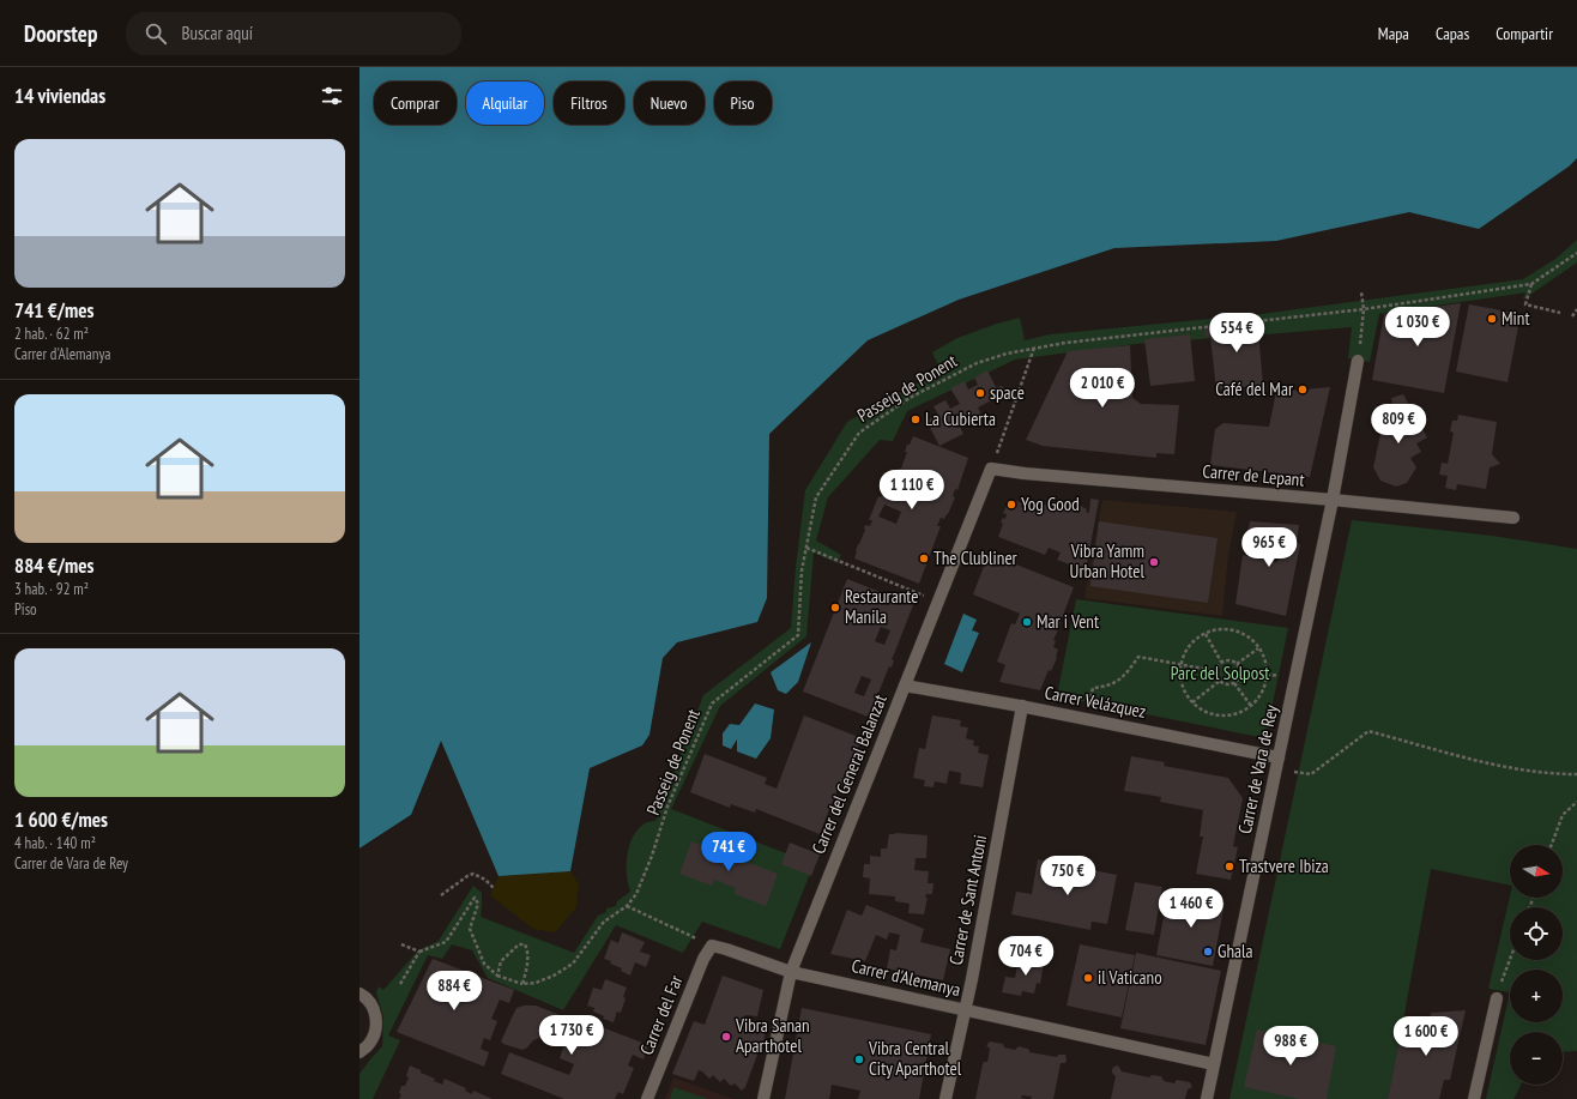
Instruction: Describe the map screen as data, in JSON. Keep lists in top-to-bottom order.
{
  "streets": {
    "street": [
      "Carrer de Lepant",
      "Carrer Velázquez",
      "Carrer de Vara de Rey",
      "Carrer del General Balanzat",
      "Carrer de Sant Antoni",
      "Carrer d'Alemanya",
      "Carrer del Far"
    ],
    "path": ["Passeig de Ponent"]
  },
  "crossings": [
    ["Carrer de Lepant", "Carrer de Vara de Rey"],
    ["Carrer de Lepant", "Carrer del General Balanzat"],
    ["Carrer Velázquez", "Carrer de Vara de Rey"],
    ["Carrer Velázquez", "Carrer del General Balanzat"],
    ["Carrer Velázquez", "Carrer de Sant Antoni"],
    ["Carrer de Vara de Rey", "Carrer d'Alemanya"],
    ["Carrer del General Balanzat", "Carrer d'Alemanya"],
    ["Carrer de Sant Antoni", "Carrer d'Alemanya"],
    ["Carrer d'Alemanya", "Carrer del Far"]
  ],
  "parks": ["Parc del Solpost"],
  "places": [
    "Mint",
    "Café del Mar",
    "space",
    "La Cubierta",
    "Yog Good",
    "The Clubliner",
    "Vibra Yamm Urban Hotel",
    "Restaurante Manila",
    "Mar i Vent",
    "Trastvere Ibiza",
    "Ghala",
    "il Vaticano",
    "Vibra Sanan Aparthotel",
    "Vibra Central City Aparthotel"
  ],
  "north": "right",
  "page": {
    "header": "Doorstep",
    "search": "Buscar aquí",
    "nav": ["Mapa", "Capas", "Compartir"],
    "heading": "14 viviendas",
    "chip": [
      "Comprar",
      "Alquilar",
      "Filtros",
      "Nuevo",
      "Piso"
    ],
    "list": [
      {
        "name": "741 €/mes",
        "note": "2 hab. · 62 m² · Carrer d'Alemanya"
      },
      {
        "name": "884 €/mes",
        "note": "3 hab. · 92 m² · Piso"
      },
      {
        "name": "1 600 €/mes",
        "note": "4 hab. · 140 m² · Carrer de Vara de Rey"
      }
    ],
    "price": [
      "1 030 €",
      "554 €",
      "2 010 €",
      "809 €",
      "1 110 €",
      "965 €",
      "741 €",
      "750 €",
      "1 460 €",
      "704 €",
      "884 €",
      "1 730 €",
      "1 600 €",
      "988 €"
    ],
    "map_buttons": ["+", "−"]
  }
}
